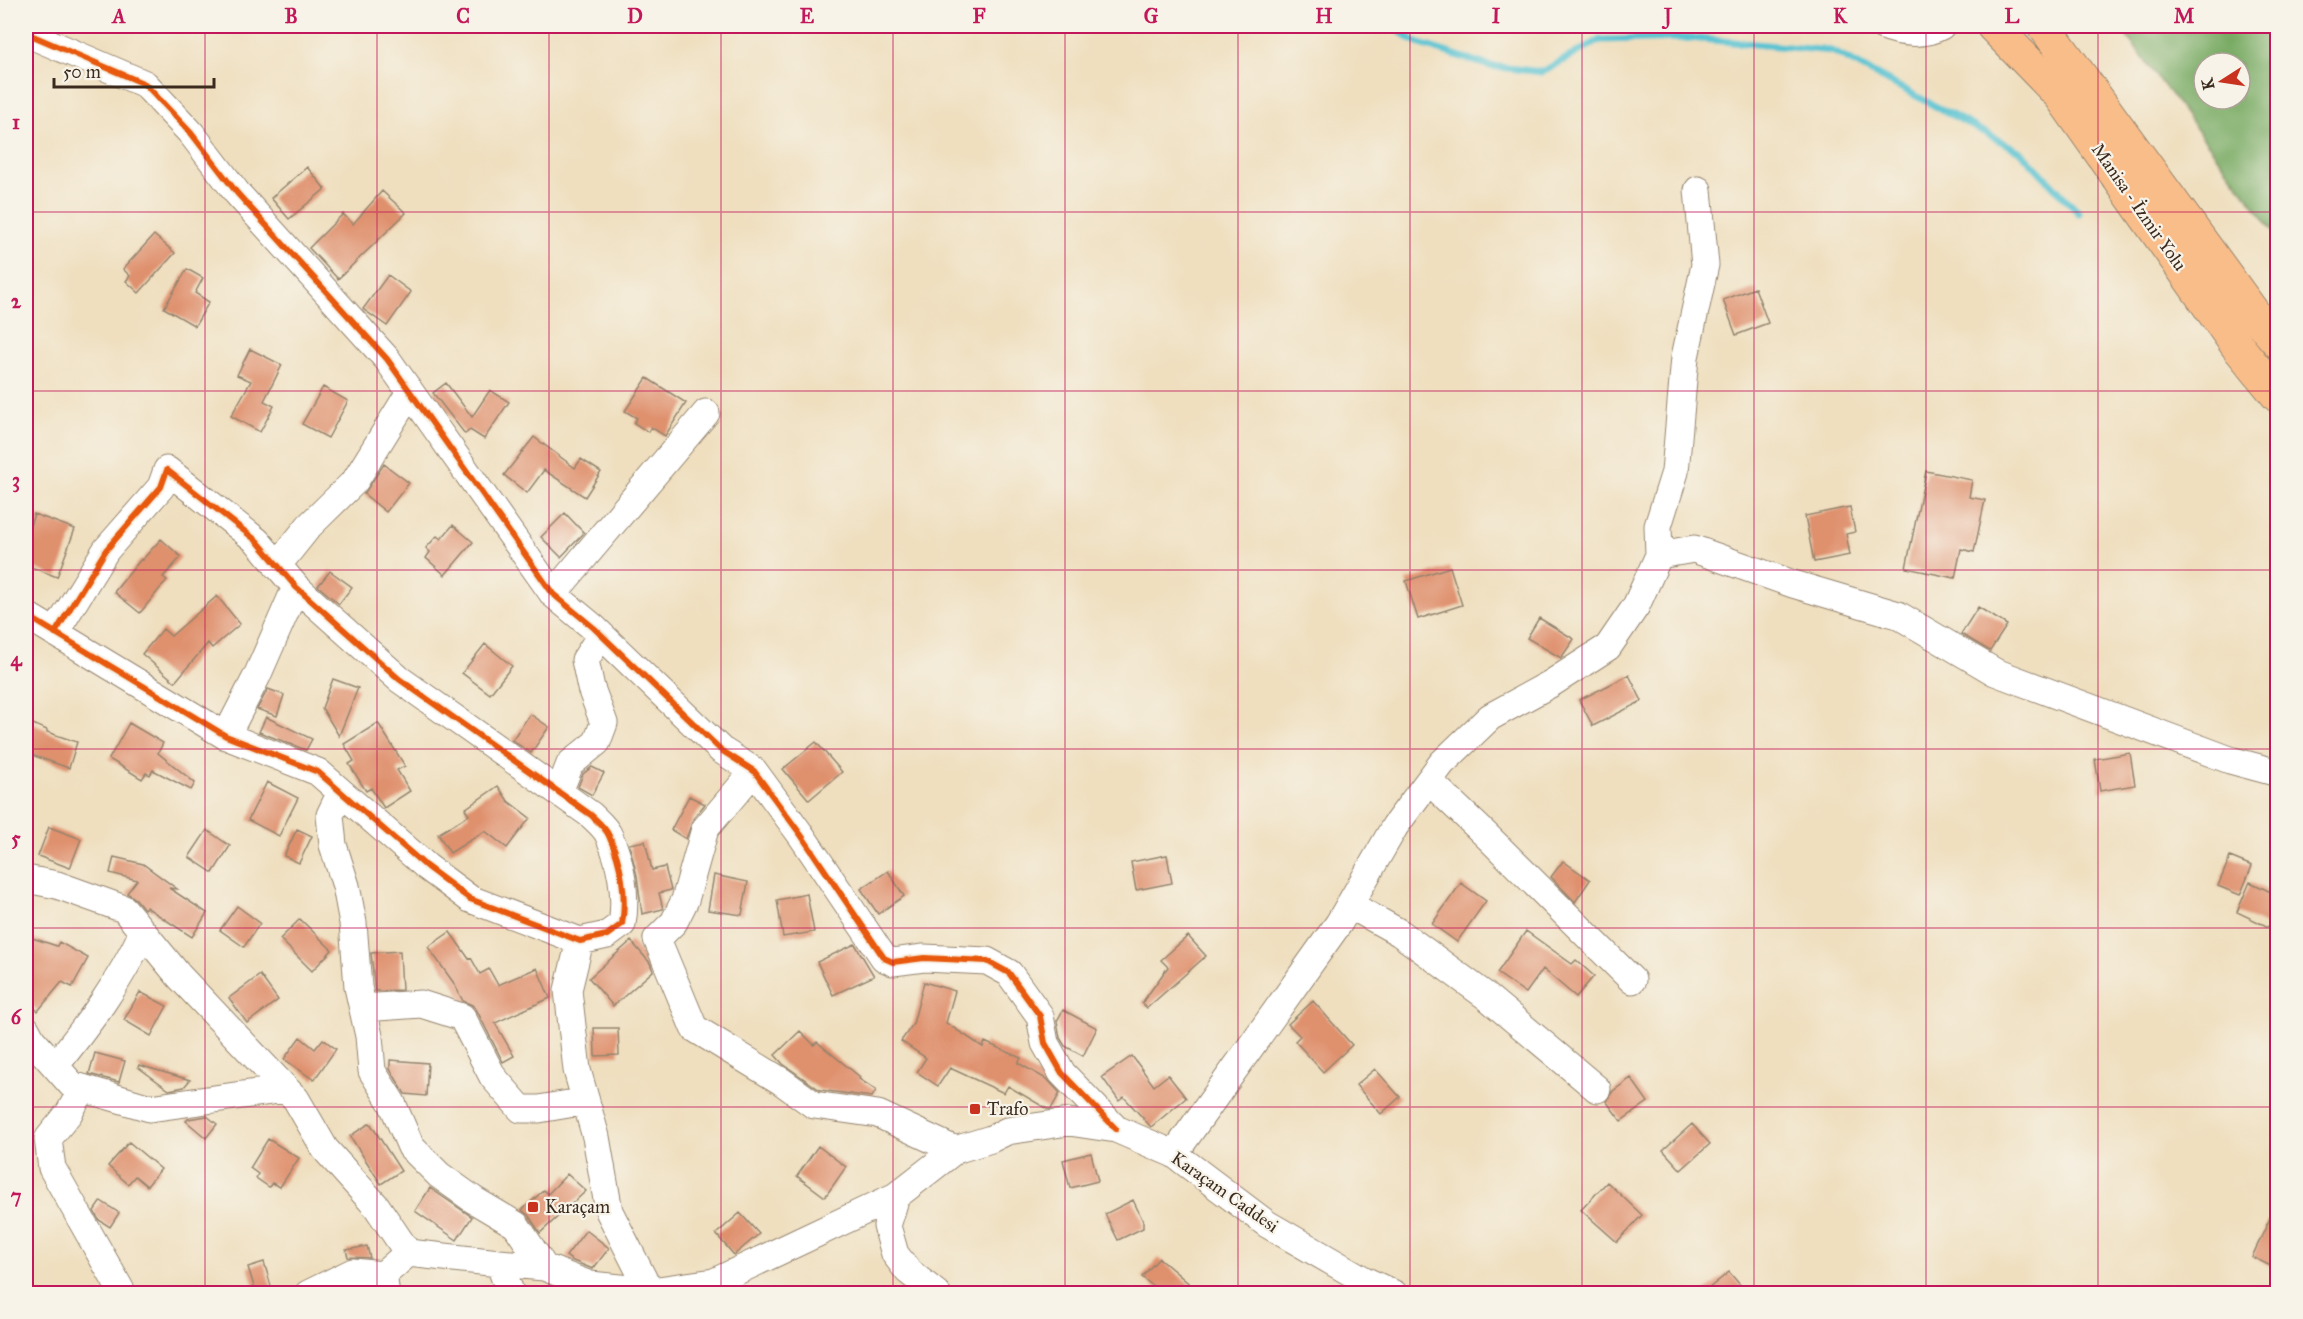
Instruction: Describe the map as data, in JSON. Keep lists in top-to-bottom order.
{
  "streets": {
    "highway": ["Manisa - İzmir Yolu"],
    "street": ["Karaçam Caddesi"]
  },
  "places": {
    "transit": ["Trafo", "Karaçam"]
  },
  "scale_bar": "50 m",
  "north": "left",
  "grid": {
    "columns": [
      "A",
      "B",
      "C",
      "D",
      "E",
      "F",
      "G",
      "H",
      "I",
      "J",
      "K",
      "L",
      "M"
    ],
    "rows": [
      "1",
      "2",
      "3",
      "4",
      "5",
      "6",
      "7"
    ]
  }
}
